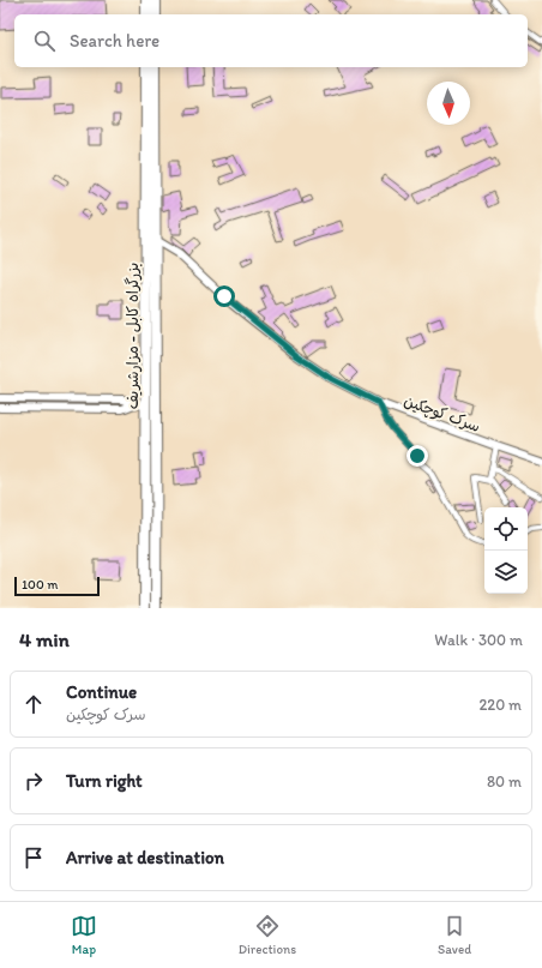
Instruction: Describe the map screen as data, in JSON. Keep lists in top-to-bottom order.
{
  "streets": {
    "highway": ["بزرگراه کابل - مزارشریف"],
    "main road": ["سرک کوچکین"]
  },
  "crossings": [
    ["بزرگراه کابل - مزارشریف", "سرک کوچکین"]
  ],
  "scale_bar": "100 m",
  "north": "bottom",
  "page": {
    "search": "Search here",
    "scale": "100 m",
    "heading": ["4 min", "Walk · 300 m"],
    "list": [
      ["Continue", "سرک کوچکین", "220 m"],
      ["Turn right", "80 m"],
      "Arrive at destination"
    ],
    "nav": ["Map", "Directions", "Saved"]
  }
}
